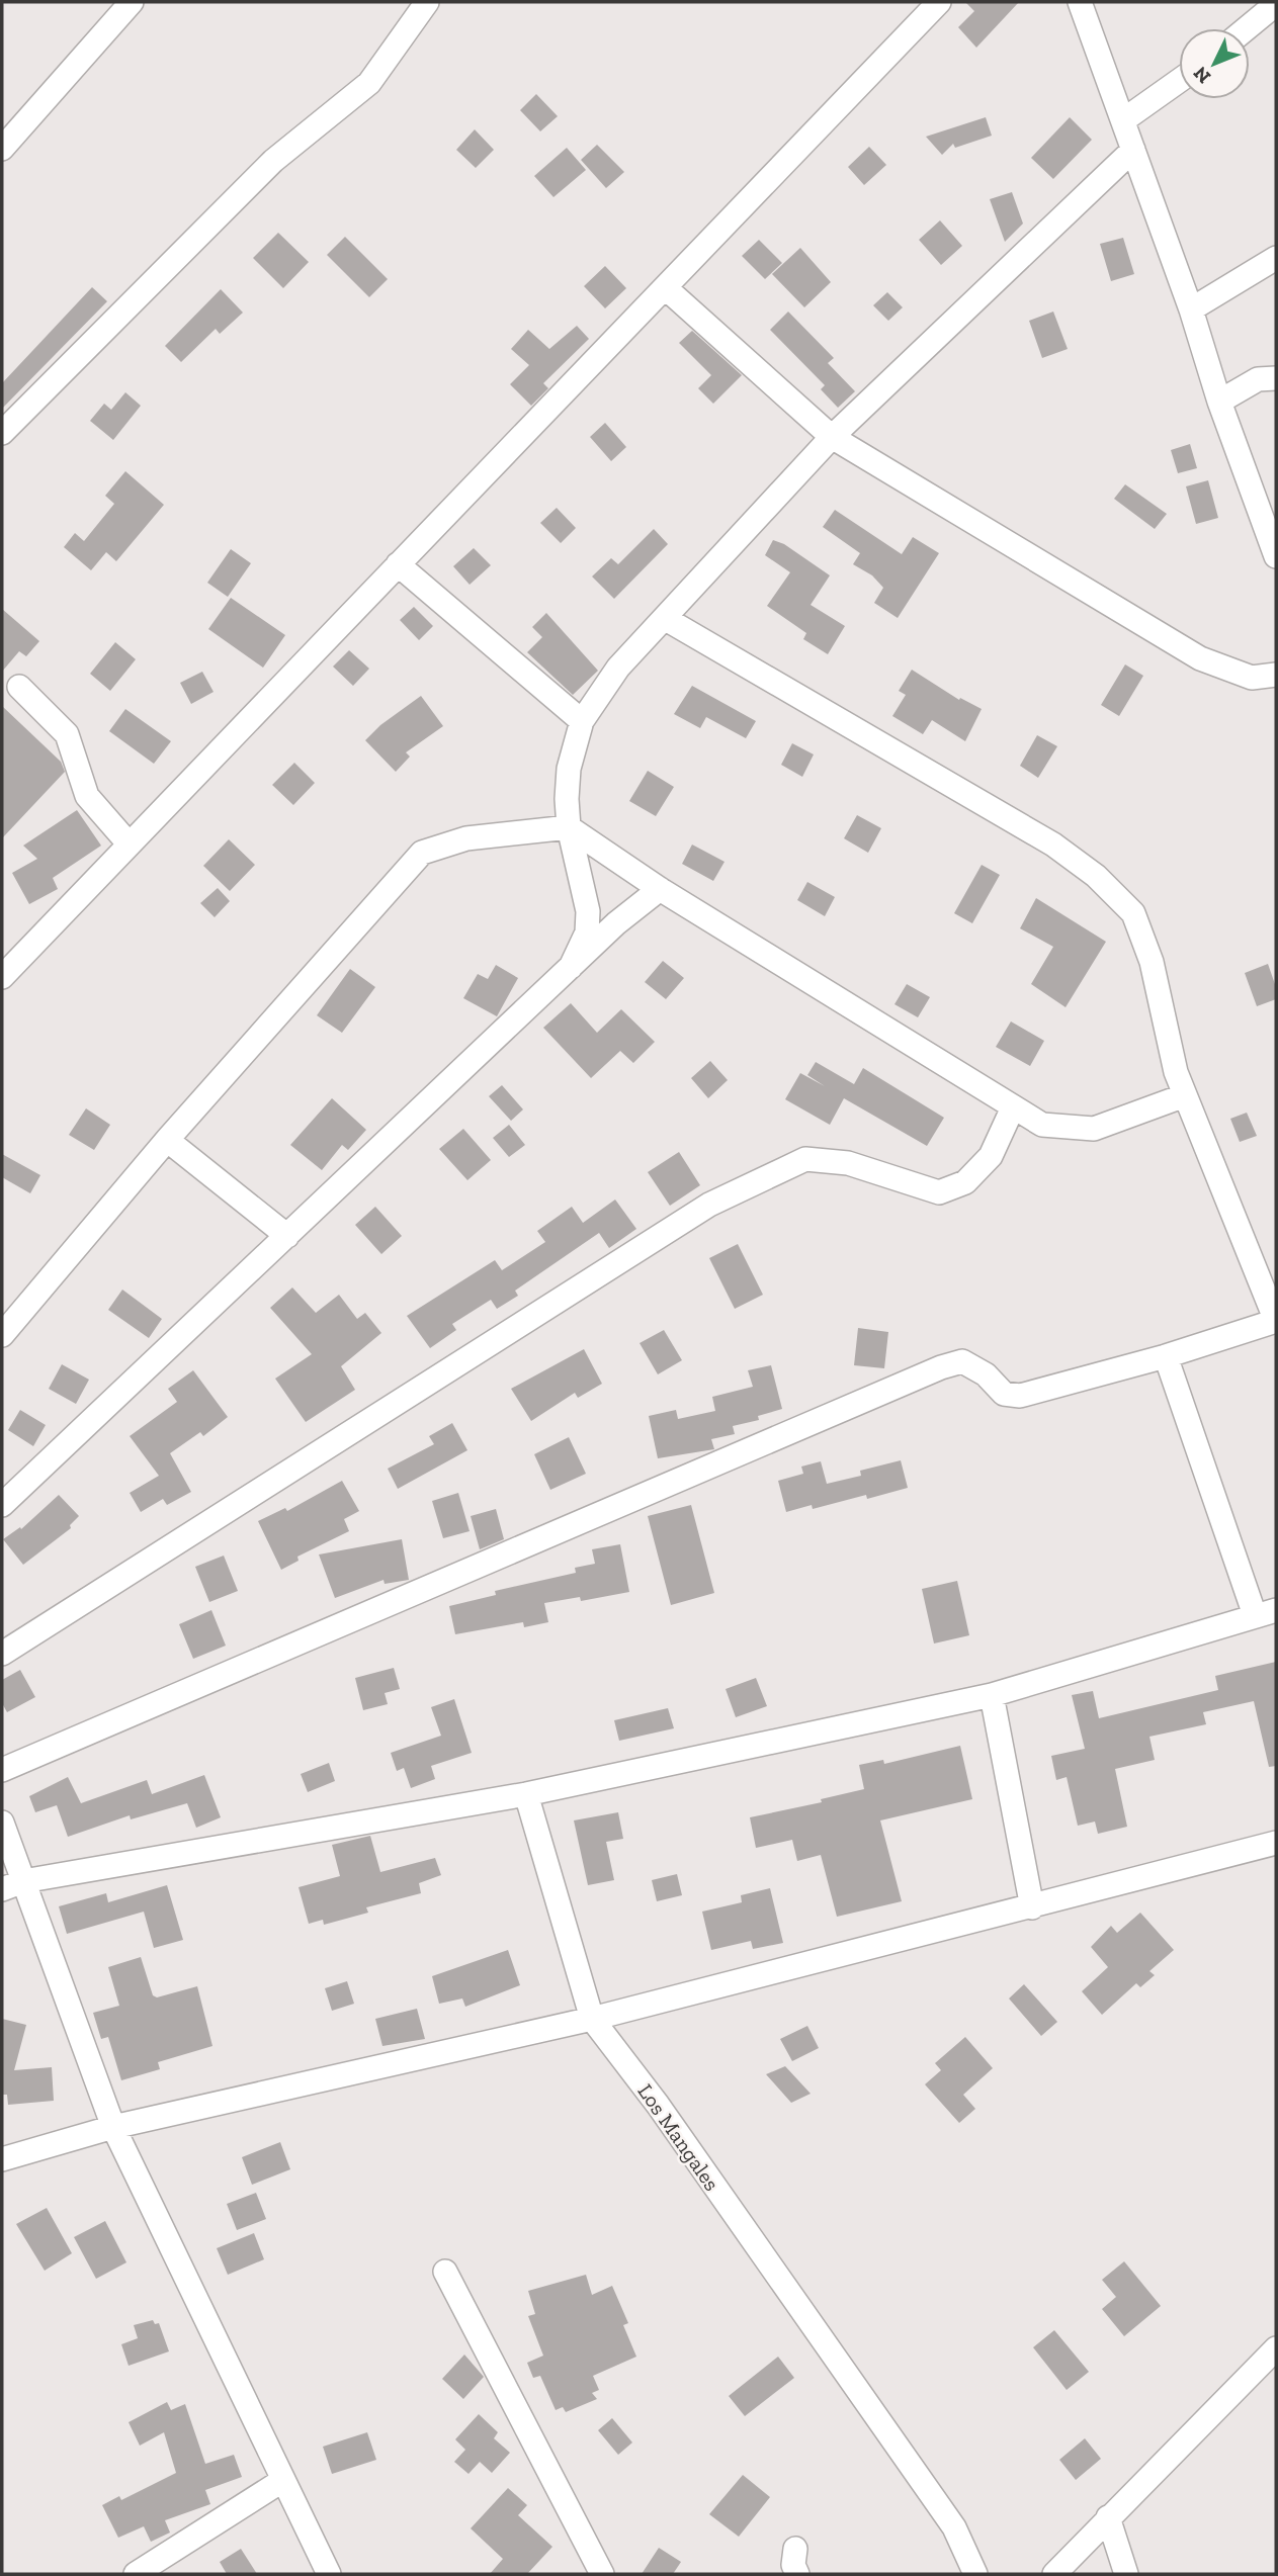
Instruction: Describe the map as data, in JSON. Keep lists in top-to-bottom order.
{
  "streets": {
    "street": ["Los Mangales"]
  },
  "north": "bottom left"
}
